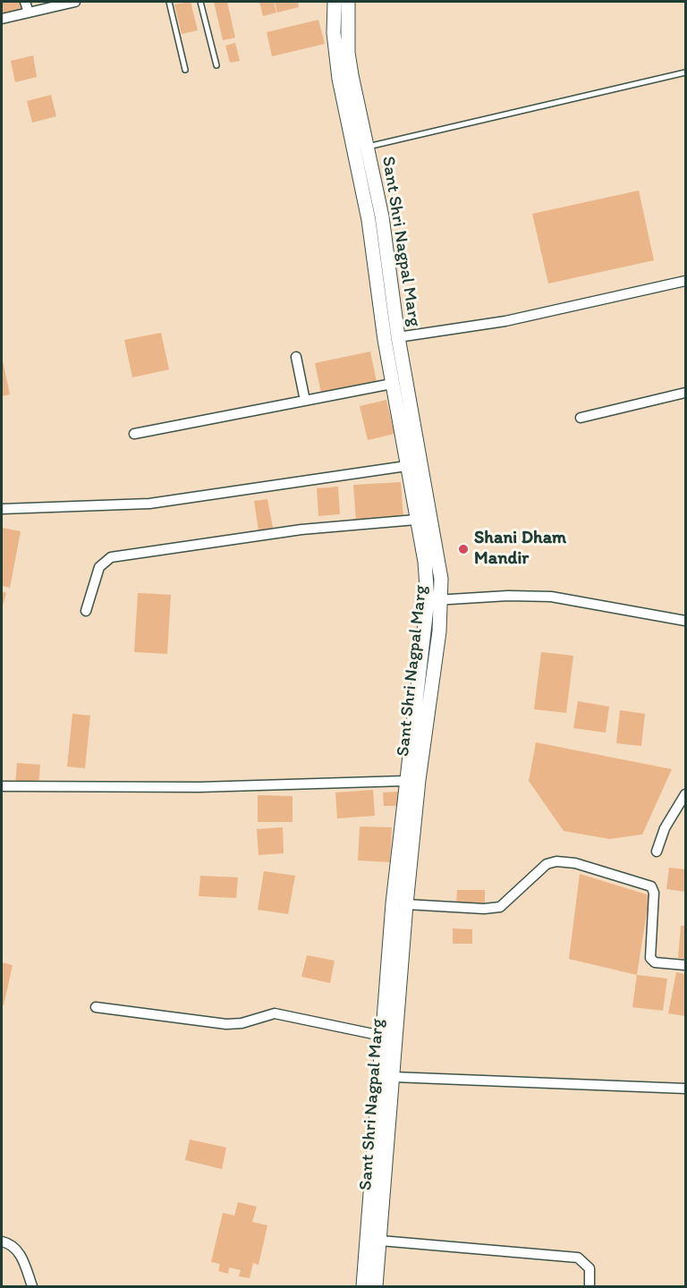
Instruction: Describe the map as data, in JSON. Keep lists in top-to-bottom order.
{
  "streets": {
    "main road": ["Sant Shri Nagpal Marg"]
  },
  "places": ["Shani Dham Mandir"]
}
